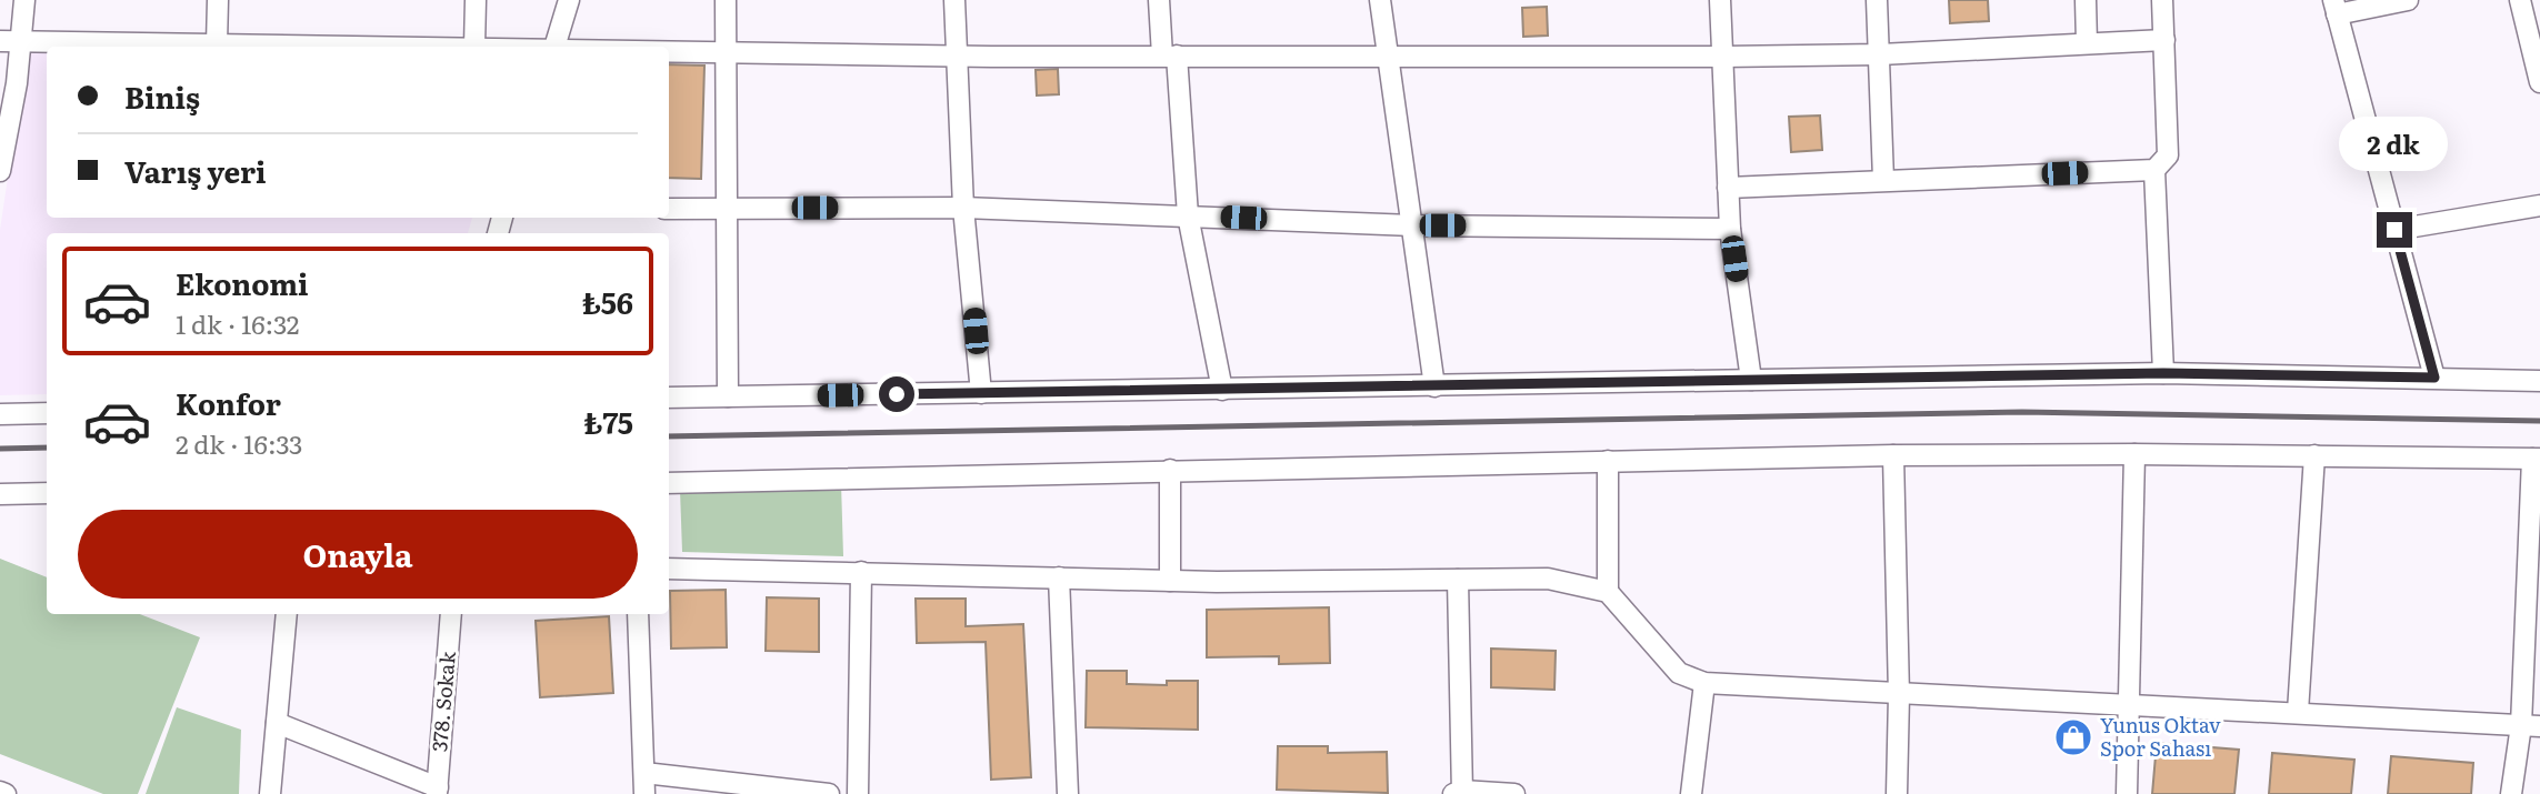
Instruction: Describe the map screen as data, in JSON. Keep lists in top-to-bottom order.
{
  "streets": {
    "street": ["378. Sokak"]
  },
  "places": {
    "shop": ["Yunus Oktav Spor Sahası"]
  },
  "page": {
    "banner": ["Biniş", "Varış yeri"],
    "bubble": "2 dk",
    "list": [
      {
        "name": "Ekonomi",
        "note": "1 dk · 16:32",
        "value": "₺56"
      },
      {
        "name": "Konfor",
        "note": "2 dk · 16:33",
        "value": "₺75"
      }
    ],
    "buttons": "Onayla"
  }
}
